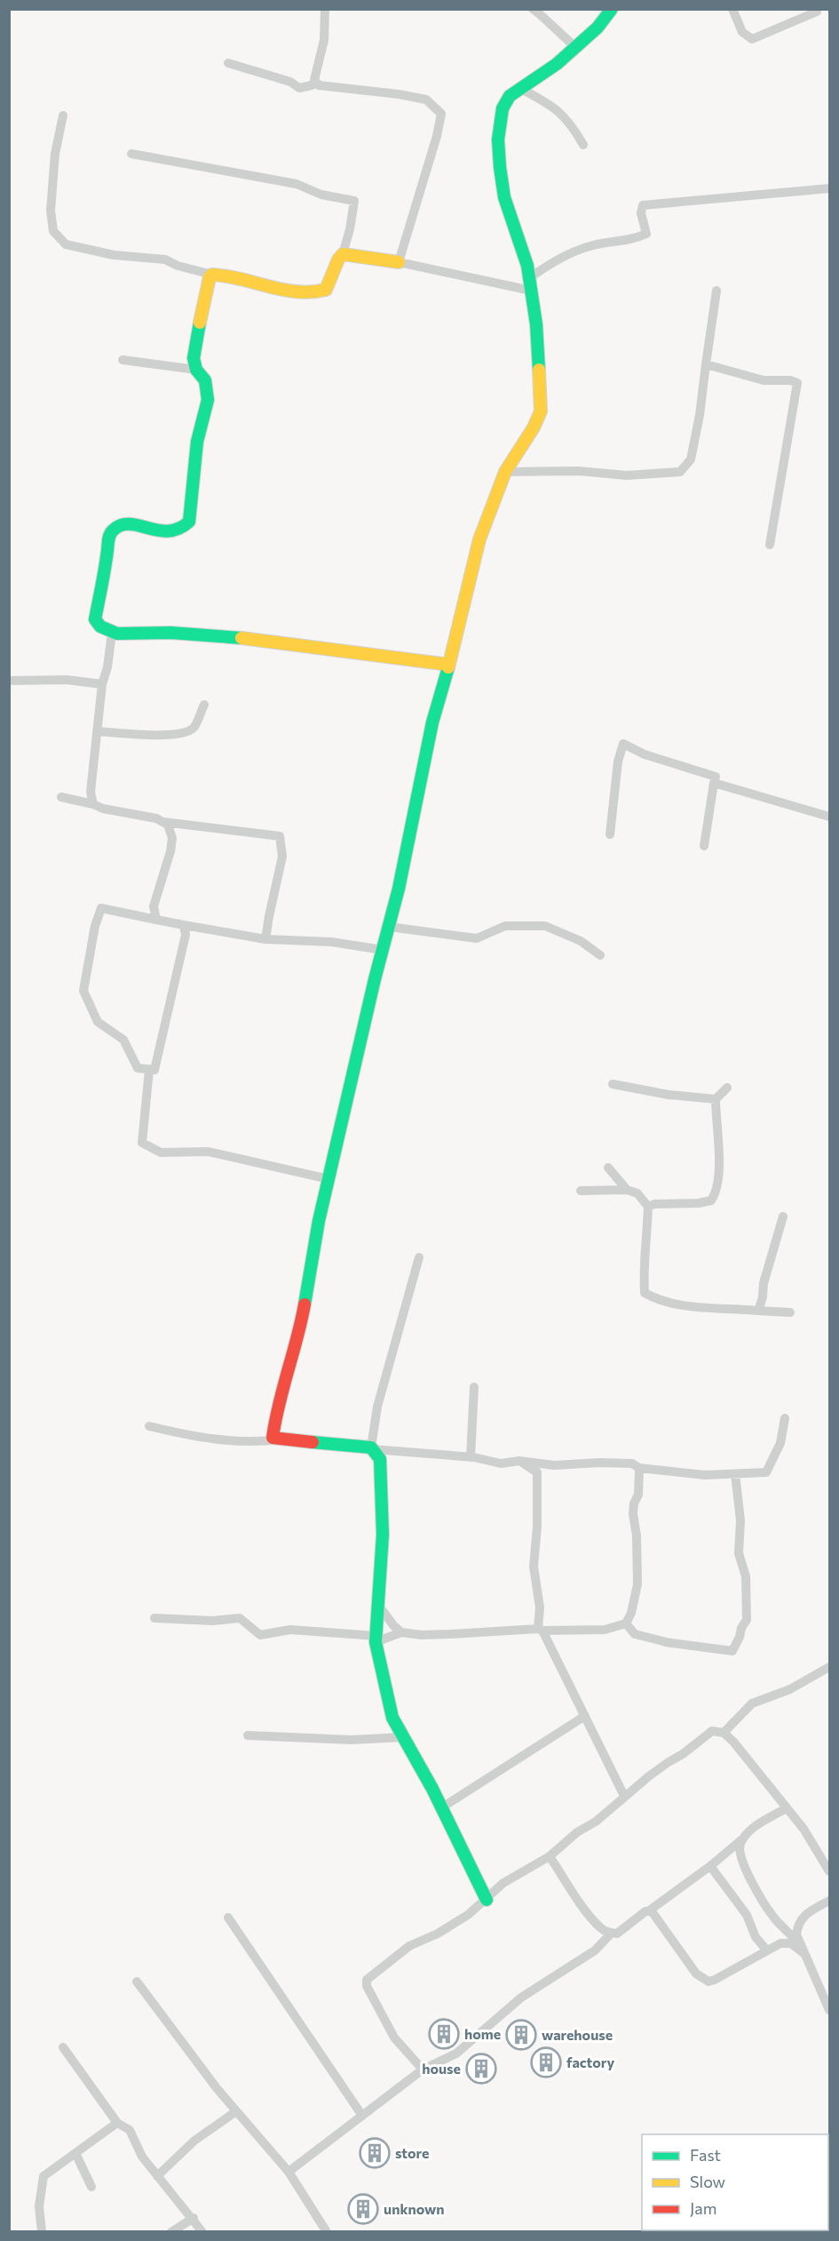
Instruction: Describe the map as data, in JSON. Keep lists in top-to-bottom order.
{
  "places": {
    "building": [
      "home",
      "warehouse",
      "factory",
      "house",
      "store",
      "unknown"
    ]
  },
  "legend": ["Fast", "Slow", "Jam"]
}
